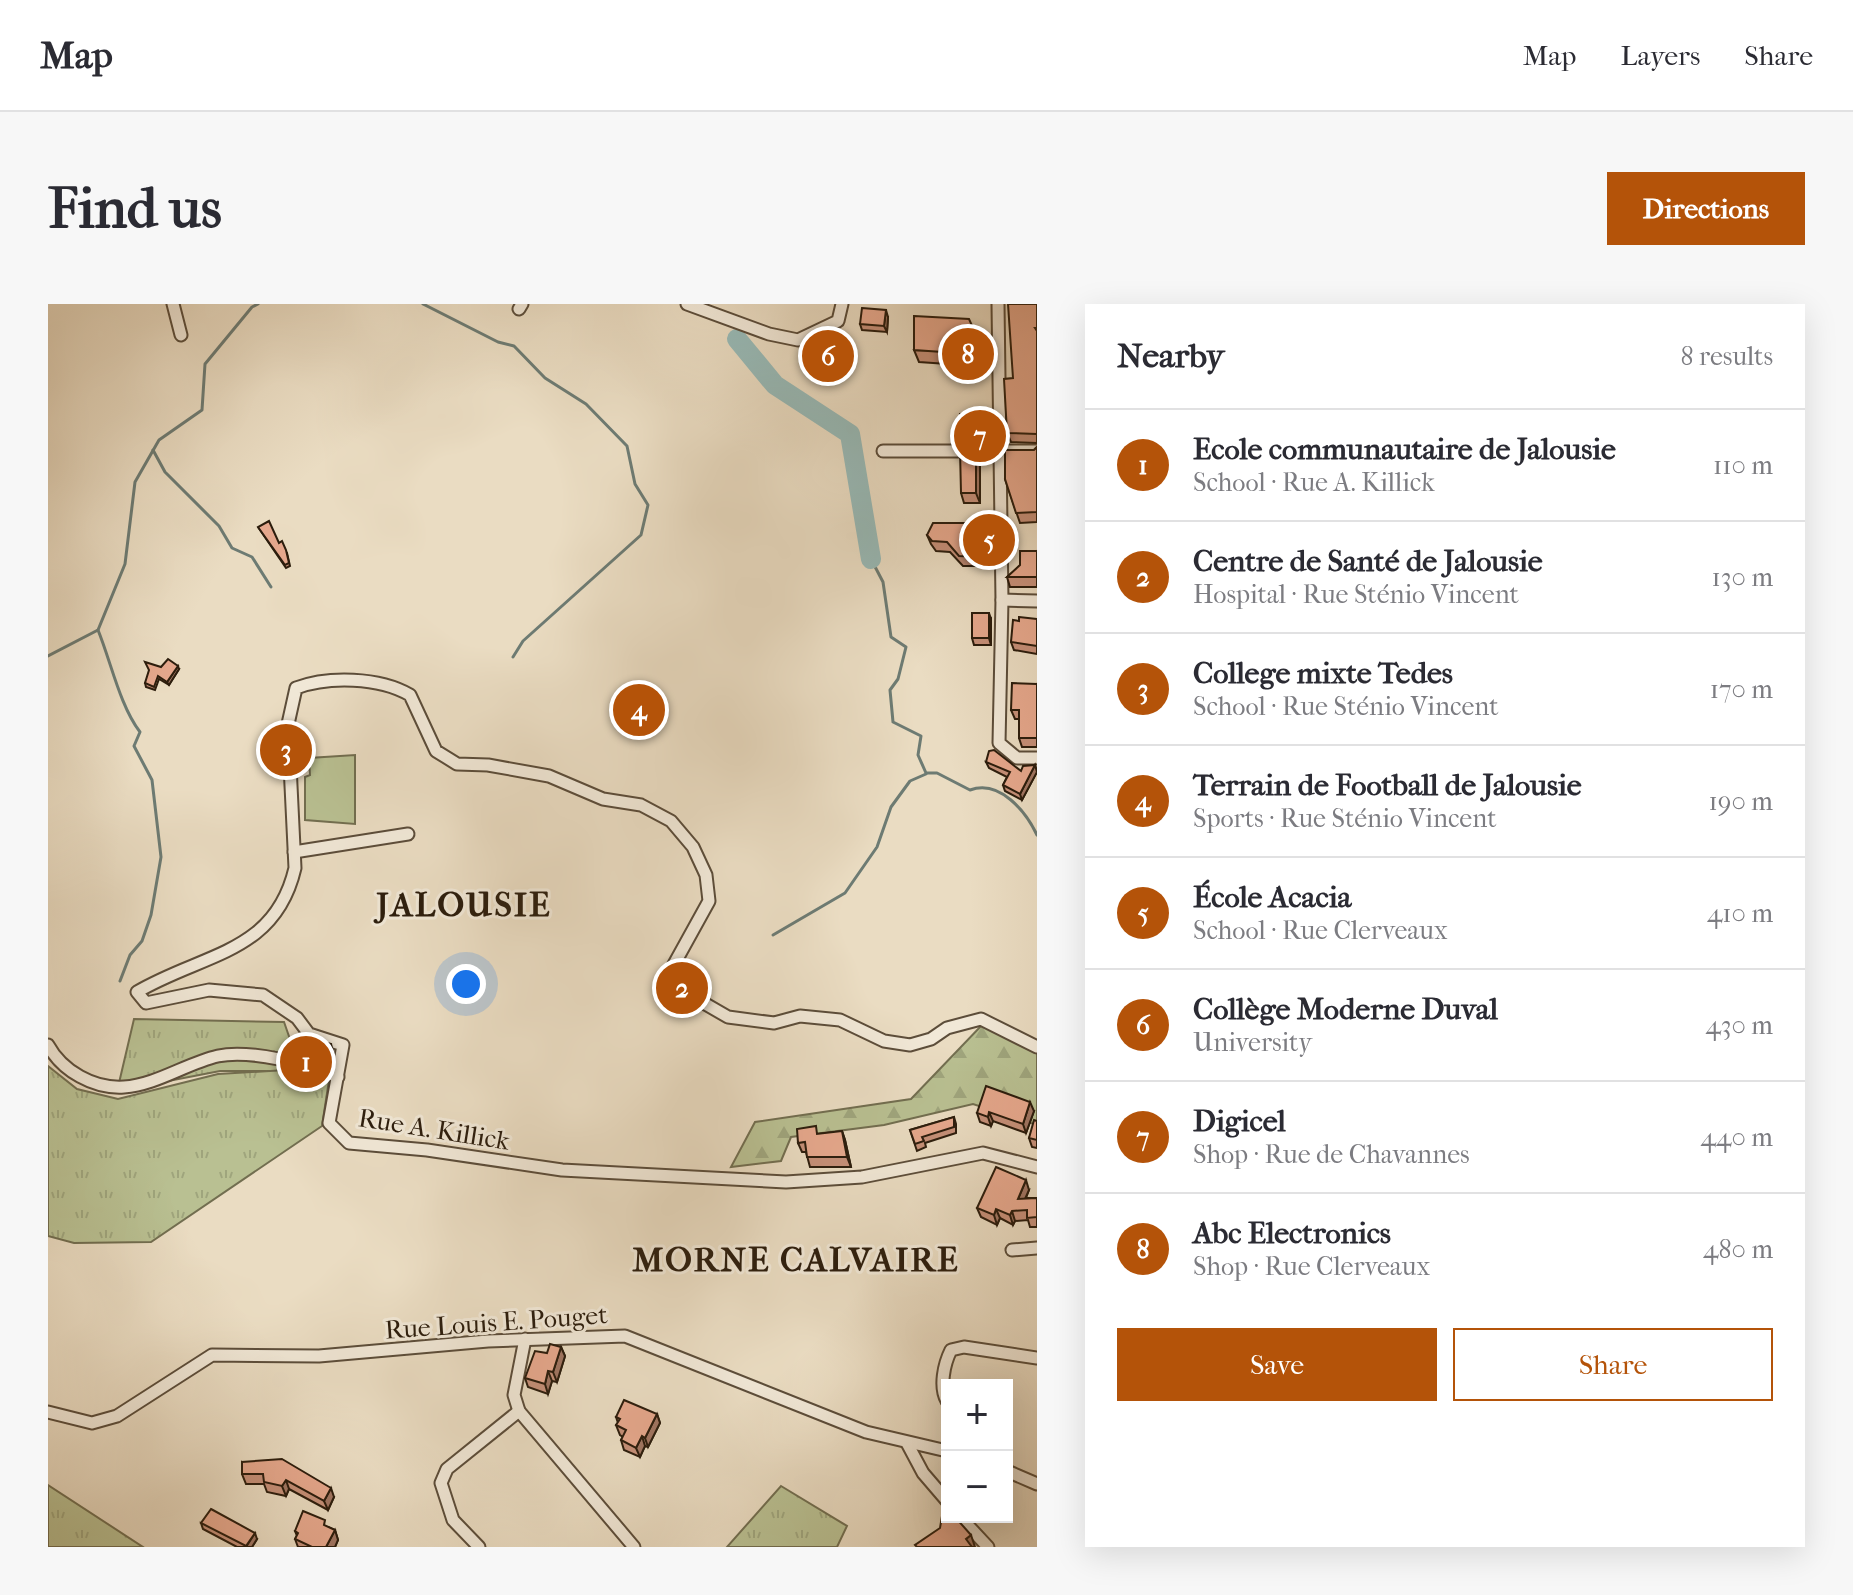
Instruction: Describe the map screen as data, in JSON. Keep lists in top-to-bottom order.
{
  "streets": {
    "street": ["Rue A. Killick", "Rue Louis E. Pouget"]
  },
  "districts": ["JALOUSIE", "MORNE CALVAIRE"],
  "page": {
    "header": "Map",
    "nav": ["Map", "Layers", "Share"],
    "buttons": [
      "Directions",
      ["Save", "Share"]
    ],
    "title": "Find us",
    "heading": ["Nearby", "8 results"],
    "pins": [
      "8",
      "6",
      "7",
      "5",
      "4",
      "3",
      "2",
      "1"
    ],
    "list": [
      {
        "mark": "1",
        "name": "Ecole communautaire de Jalousie",
        "note": "School · Rue A. Killick",
        "value": "110 m"
      },
      {
        "mark": "2",
        "name": "Centre de Santé de Jalousie",
        "note": "Hospital · Rue Sténio Vincent",
        "value": "130 m"
      },
      {
        "mark": "3",
        "name": "College mixte Tedes",
        "note": "School · Rue Sténio Vincent",
        "value": "170 m"
      },
      {
        "mark": "4",
        "name": "Terrain de Football de Jalousie",
        "note": "Sports · Rue Sténio Vincent",
        "value": "190 m"
      },
      {
        "mark": "5",
        "name": "École Acacia",
        "note": "School · Rue Clerveaux",
        "value": "410 m"
      },
      {
        "mark": "6",
        "name": "Collège Moderne Duval",
        "note": "University",
        "value": "430 m"
      },
      {
        "mark": "7",
        "name": "Digicel",
        "note": "Shop · Rue de Chavannes",
        "value": "440 m"
      },
      {
        "mark": "8",
        "name": "Abc Electronics",
        "note": "Shop · Rue Clerveaux",
        "value": "480 m"
      }
    ],
    "map_buttons": ["+", "−"]
  }
}
